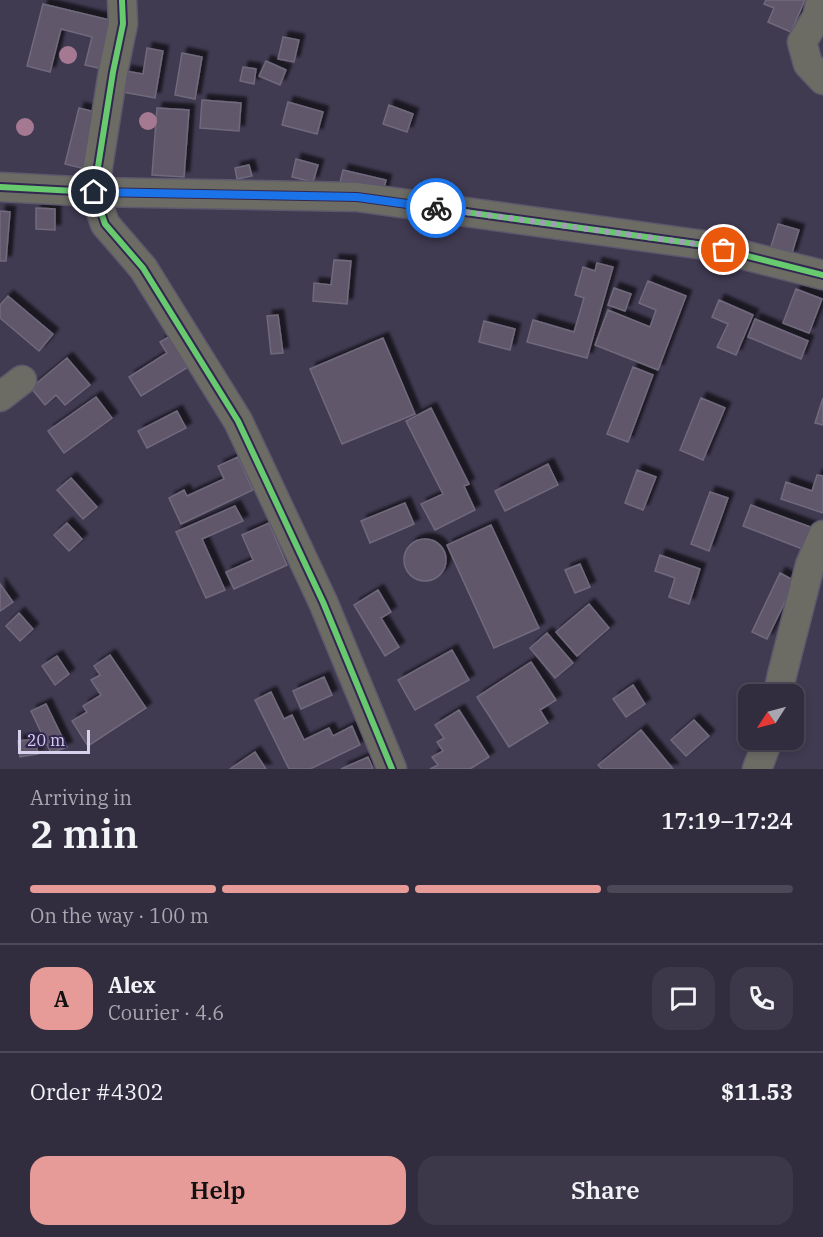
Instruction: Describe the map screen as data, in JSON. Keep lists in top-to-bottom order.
{
  "scale_bar": "20 m",
  "north": "bottom left",
  "page": {
    "scale": "20 m",
    "heading": ["2 min", "Arriving in", "17:19–17:24"],
    "panel": [
      "Alex",
      "Courier · 4.6",
      "Order #4302",
      "$11.53"
    ],
    "bar": "On the way · 100 m",
    "round": "A",
    "buttons": ["Help", "Share"]
  }
}
